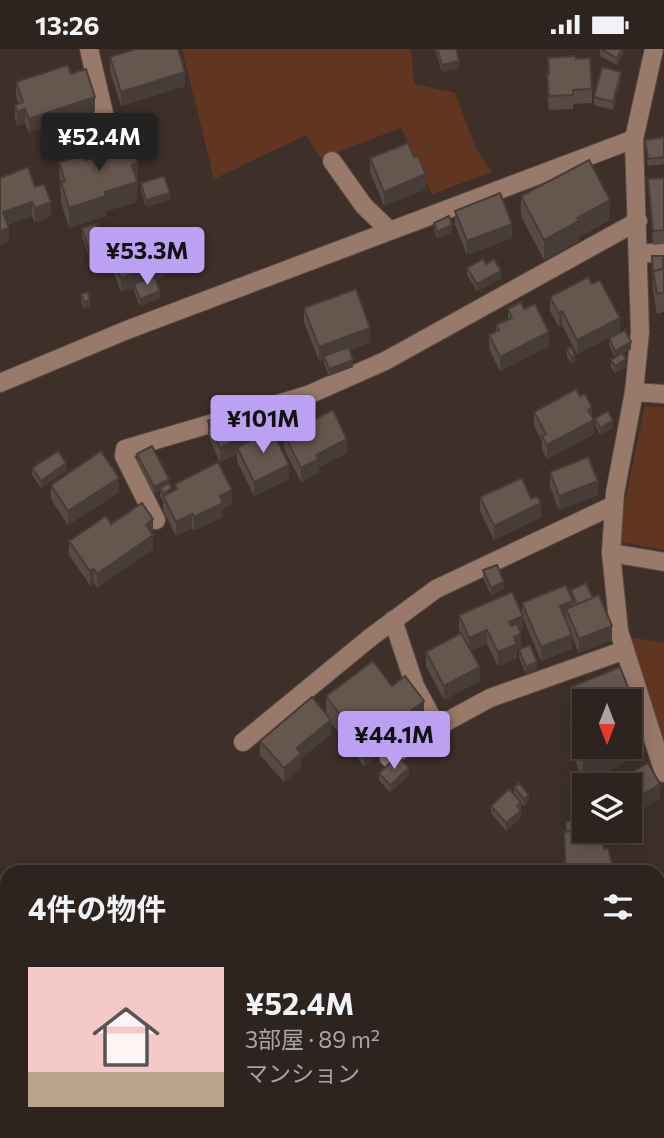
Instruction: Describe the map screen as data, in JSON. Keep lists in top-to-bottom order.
{
  "north": "bottom",
  "page": {
    "status": "13:26",
    "price": [
      "¥52.4M",
      "¥53.3M",
      "¥101M",
      "¥44.1M"
    ],
    "heading": "4件の物件",
    "list": [
      {
        "name": "¥52.4M",
        "note": "3部屋 · 89 m² · マンション"
      }
    ]
  }
}
